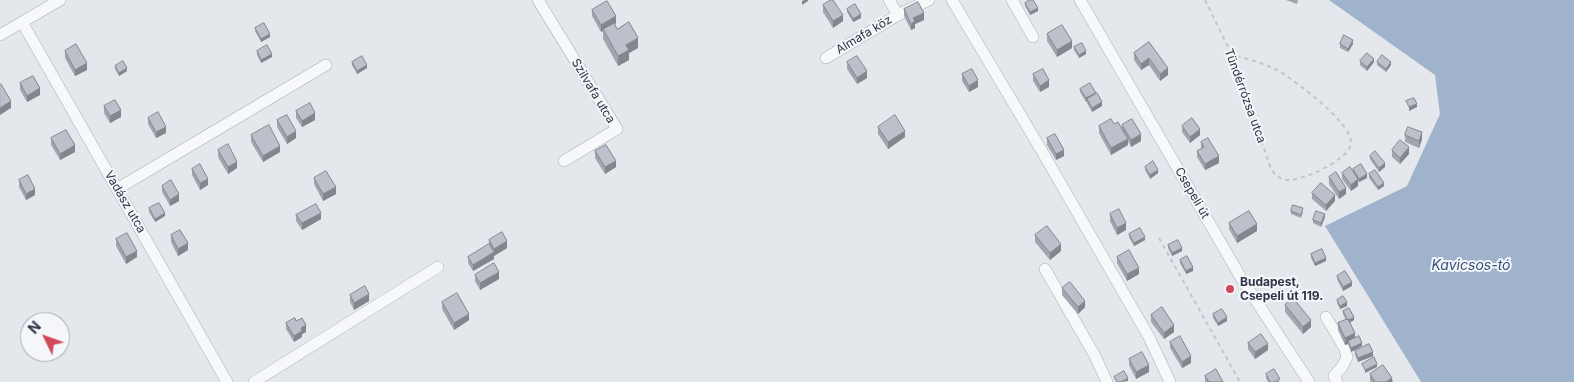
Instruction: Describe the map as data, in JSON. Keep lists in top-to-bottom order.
{
  "streets": {
    "street": [
      "Almafa köz",
      "Szilvafa utca",
      "Csepeli út",
      "Vadász utca"
    ],
    "path": ["Tündérrózsa utca"]
  },
  "water": ["Kavicsos-tó"],
  "places": ["Budapest, Csepeli út 119."],
  "north": "top left"
}
